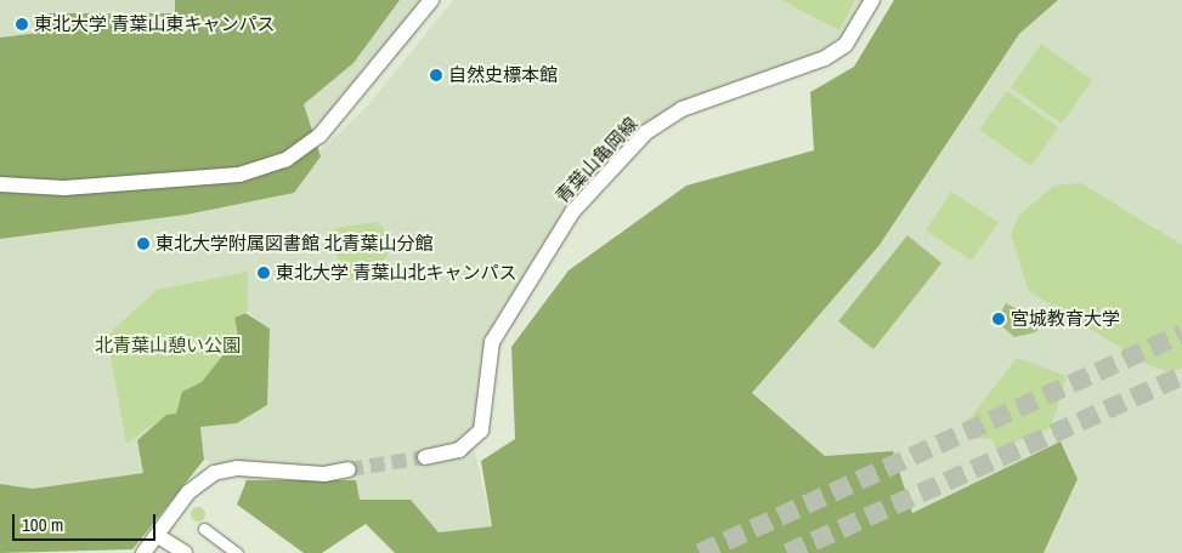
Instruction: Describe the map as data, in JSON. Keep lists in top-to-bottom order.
{
  "streets": {
    "street": ["青葉山亀岡線"]
  },
  "parks": ["北青葉山憩い公園"],
  "places": [
    "東北大学 青葉山東キャンパス",
    "自然史標本館",
    "東北大学附属図書館 北青葉山分館",
    "東北大学 青葉山北キャンパス",
    "宮城教育大学"
  ],
  "scale_bar": "100 m"
}
